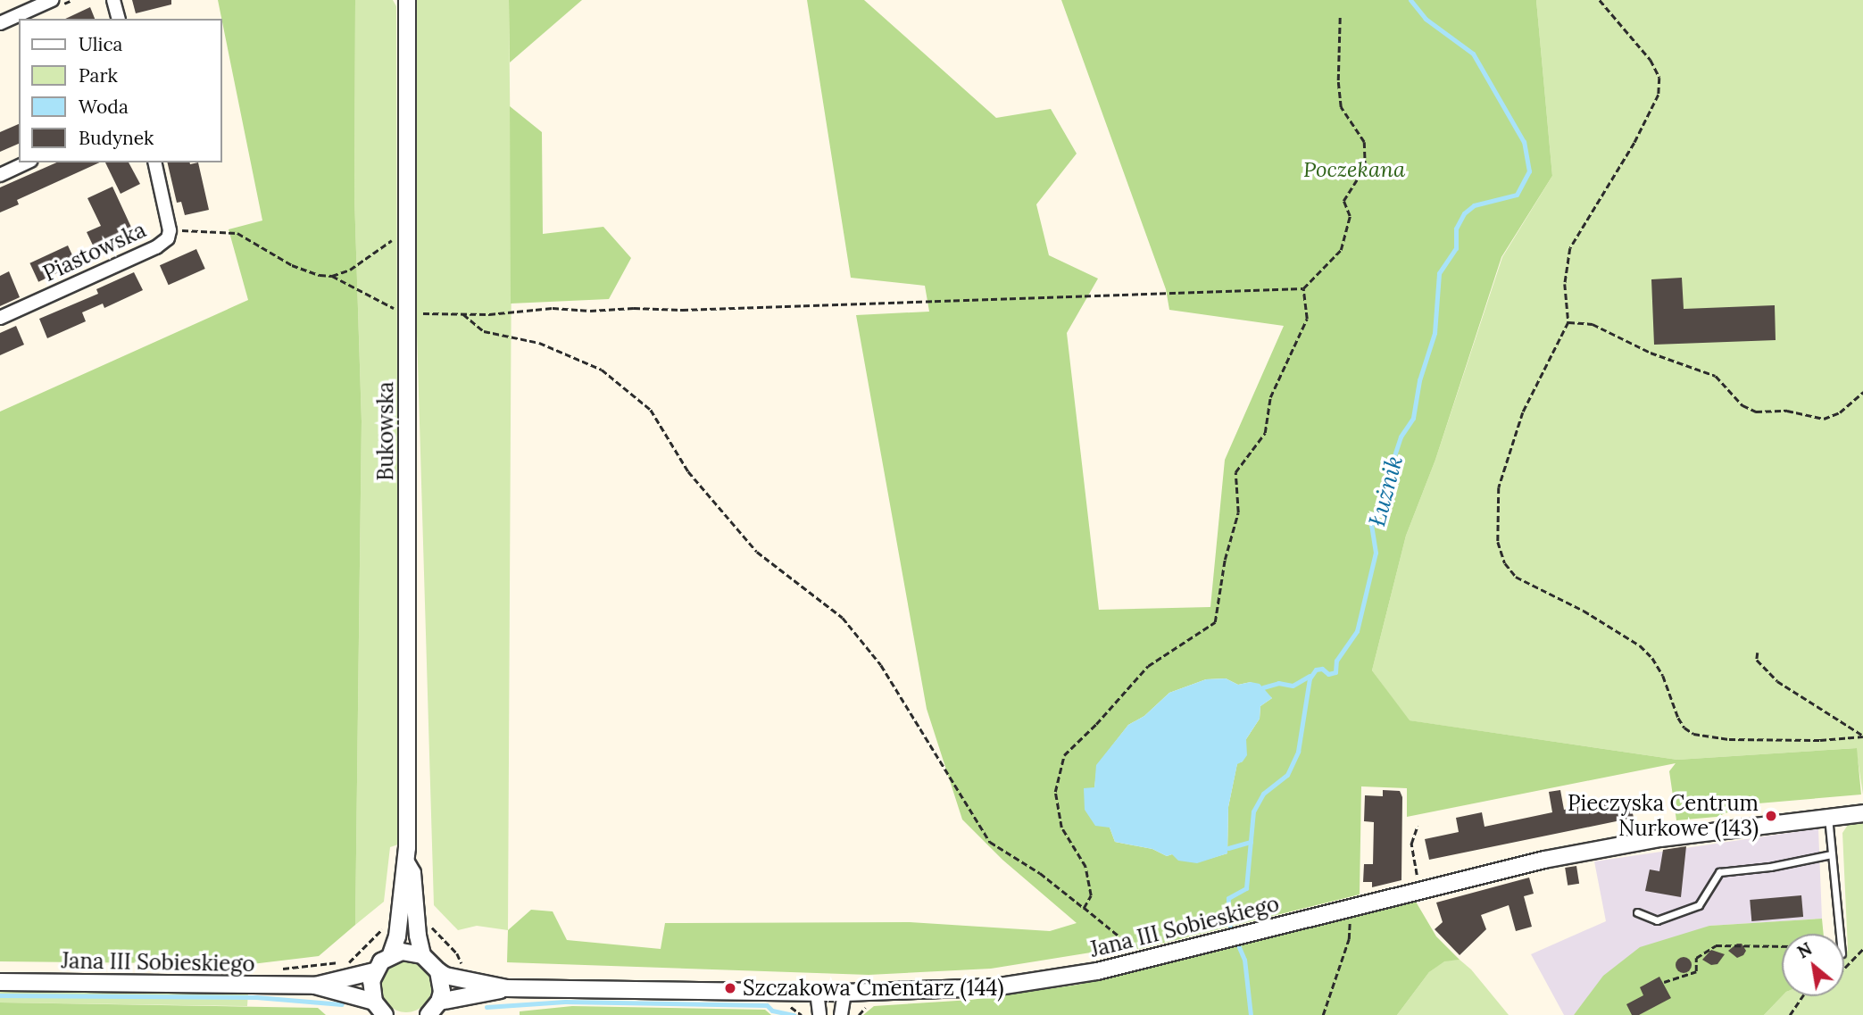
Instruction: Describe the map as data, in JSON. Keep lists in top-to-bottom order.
{
  "streets": {
    "street": ["Piastowska", "Bukowska", "Jana III Sobieskiego"]
  },
  "water": ["Łużnik"],
  "parks": ["Poczekana"],
  "places": ["Pieczyska Centrum Nurkowe (143)", "Szczakowa Cmentarz (144)"],
  "legend": [
    "Ulica",
    "Park",
    "Woda",
    "Budynek"
  ],
  "north": "top left"
}
